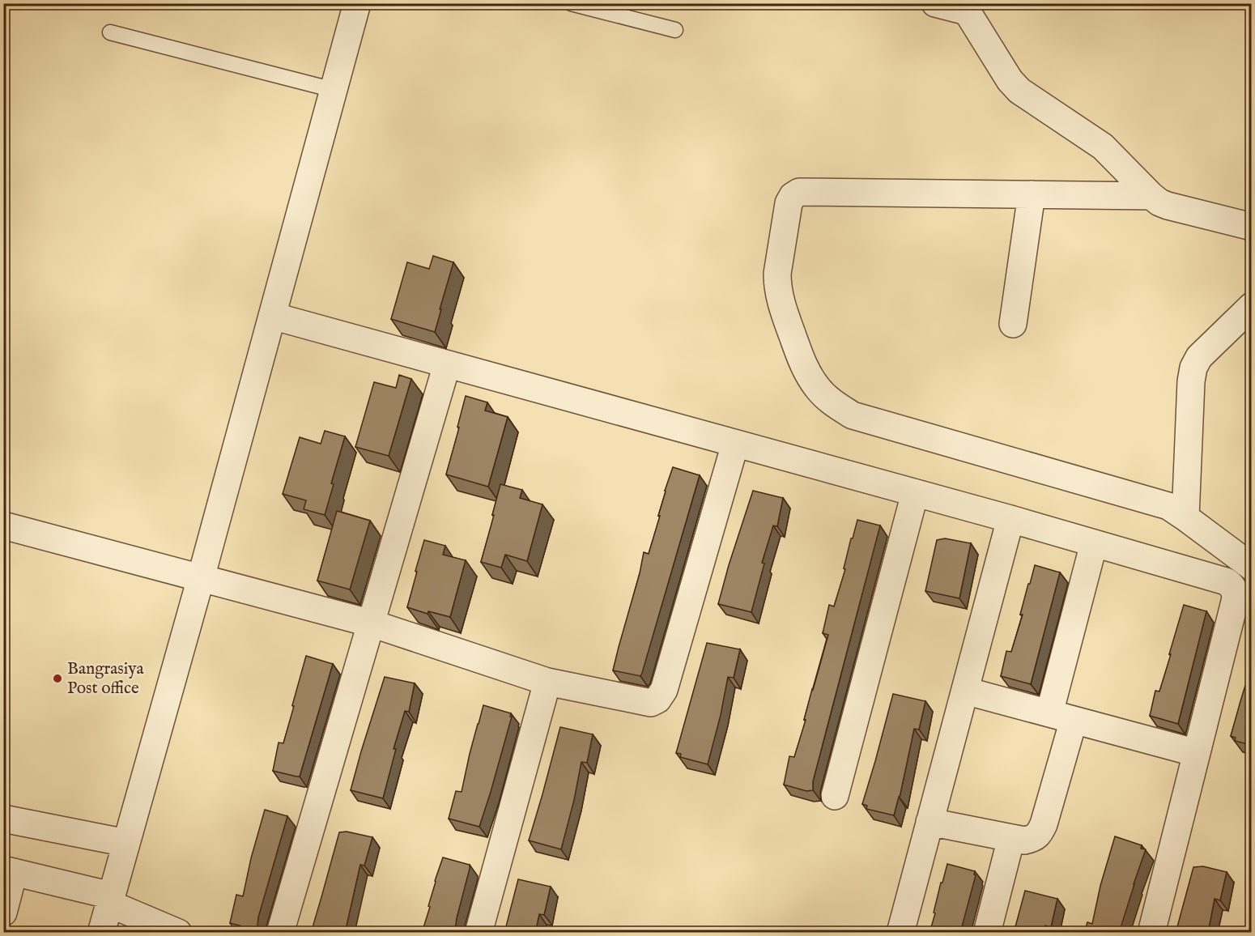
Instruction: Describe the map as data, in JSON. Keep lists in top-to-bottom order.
{
  "places": ["Bangrasiya Post office"]
}
